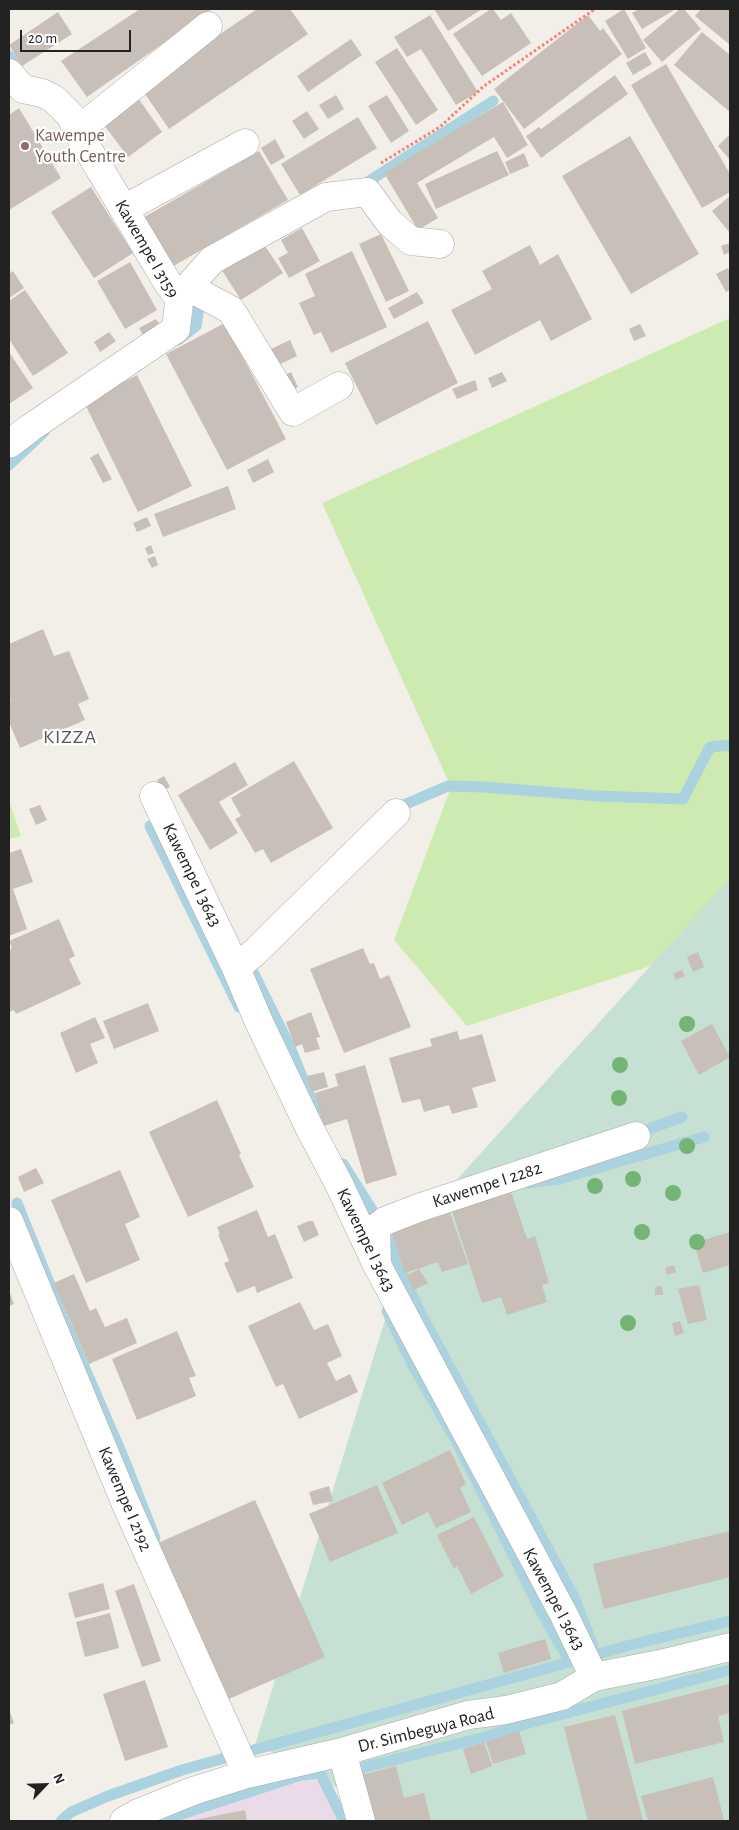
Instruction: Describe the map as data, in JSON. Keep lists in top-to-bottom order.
{
  "streets": {
    "street": [
      "Kawempe I 3159",
      "Kawempe I 3643",
      "Kawempe I 2282",
      "Kawempe I 2192",
      "Dr. Simbeguya Road"
    ]
  },
  "crossings": [
    ["Kawempe I 3643", "Kawempe I 2282"],
    ["Kawempe I 3643", "Dr. Simbeguya Road"],
    ["Kawempe I 2192", "Dr. Simbeguya Road"]
  ],
  "districts": ["KIZZA"],
  "places": ["Kawempe Youth Centre"],
  "scale_bar": "20 m",
  "north": "top right"
}
